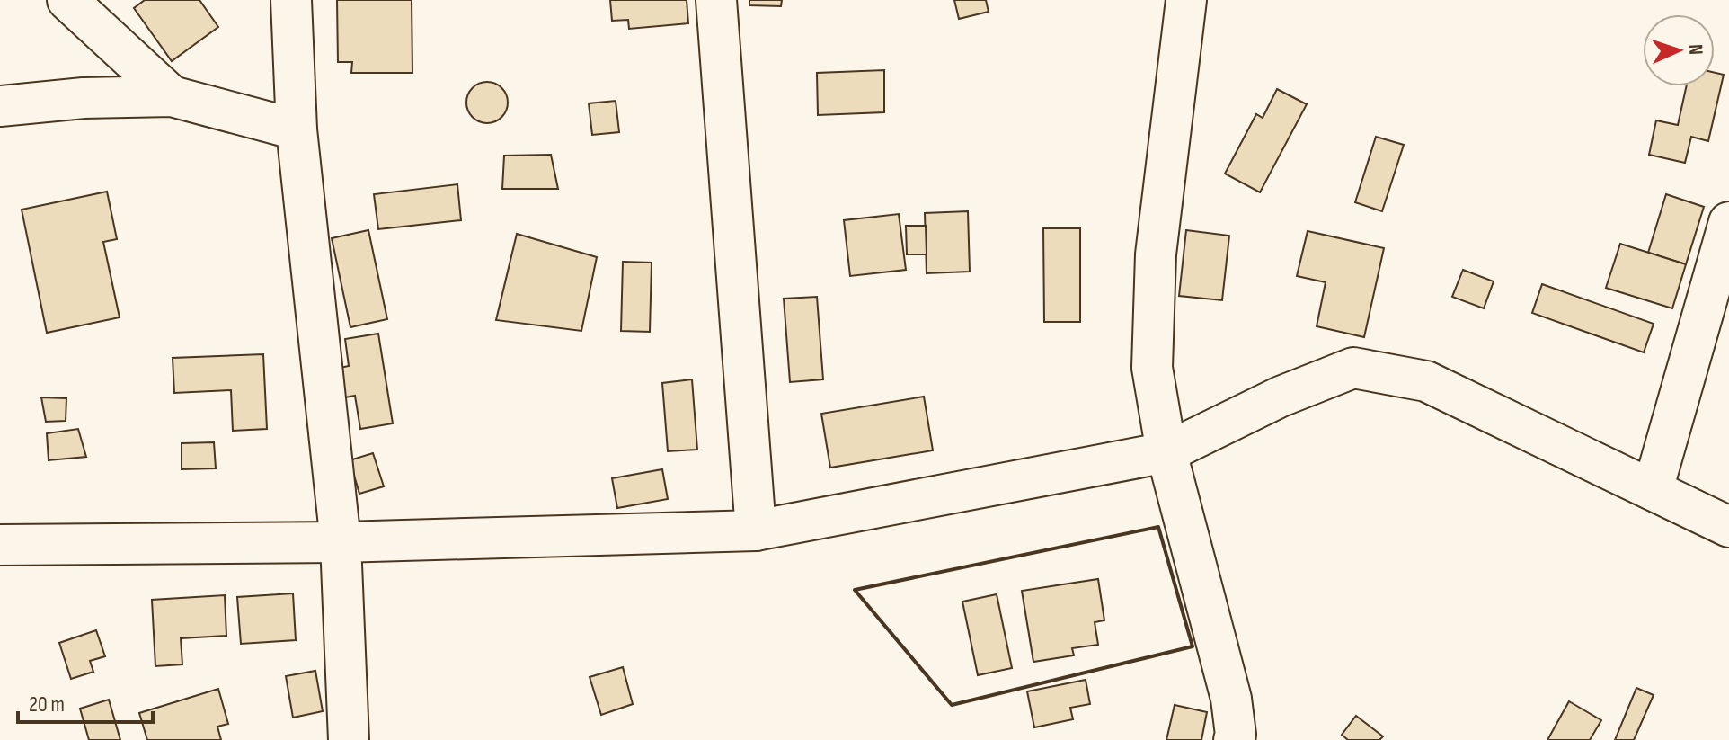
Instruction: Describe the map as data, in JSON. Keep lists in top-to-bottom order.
{
  "scale_bar": "20 m",
  "north": "right"
}
